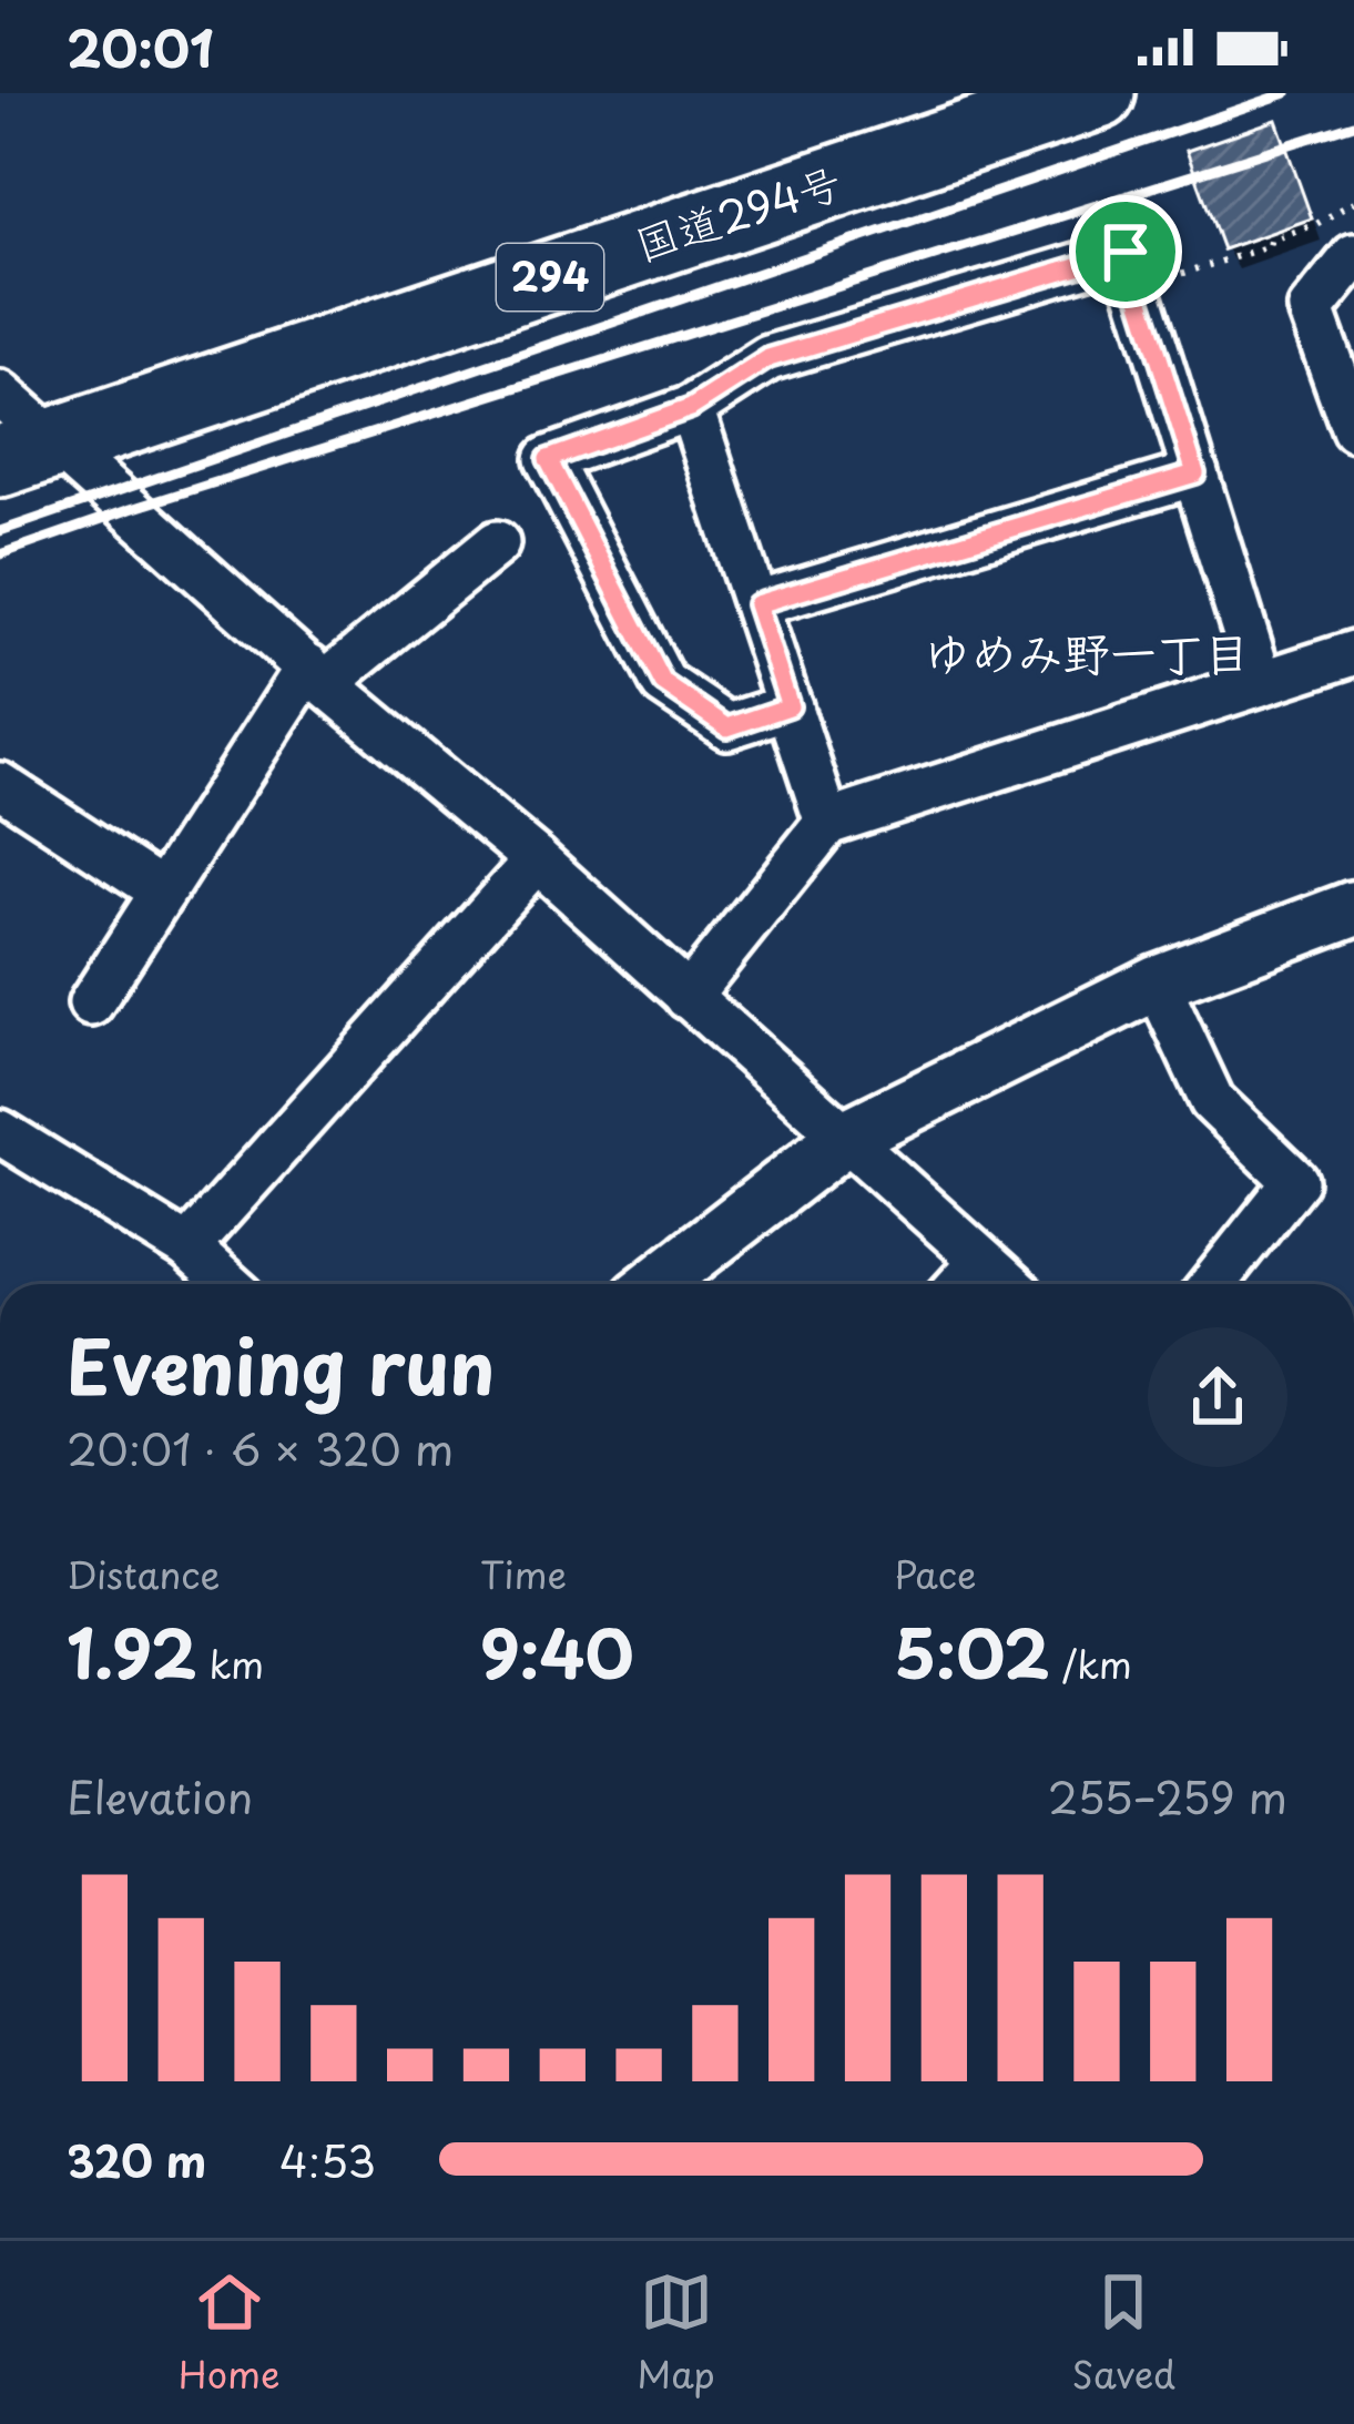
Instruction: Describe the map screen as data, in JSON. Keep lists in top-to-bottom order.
{
  "streets": {
    "highway": ["国道294号", "294"]
  },
  "districts": ["ゆめみ野一丁目"],
  "page": {
    "status": "20:01",
    "heading": ["Evening run", "20:01 · 6 × 320 m"],
    "stats": [
      ["Distance", "1.92 km"],
      ["Time", "9:40"],
      ["Pace", "5:02 /km"]
    ],
    "chart": ["Elevation", "255–259 m"],
    "list": [
      {
        "name": "320 m",
        "note": "4:53"
      }
    ],
    "tabs": ["Home", "Map", "Saved"]
  }
}
